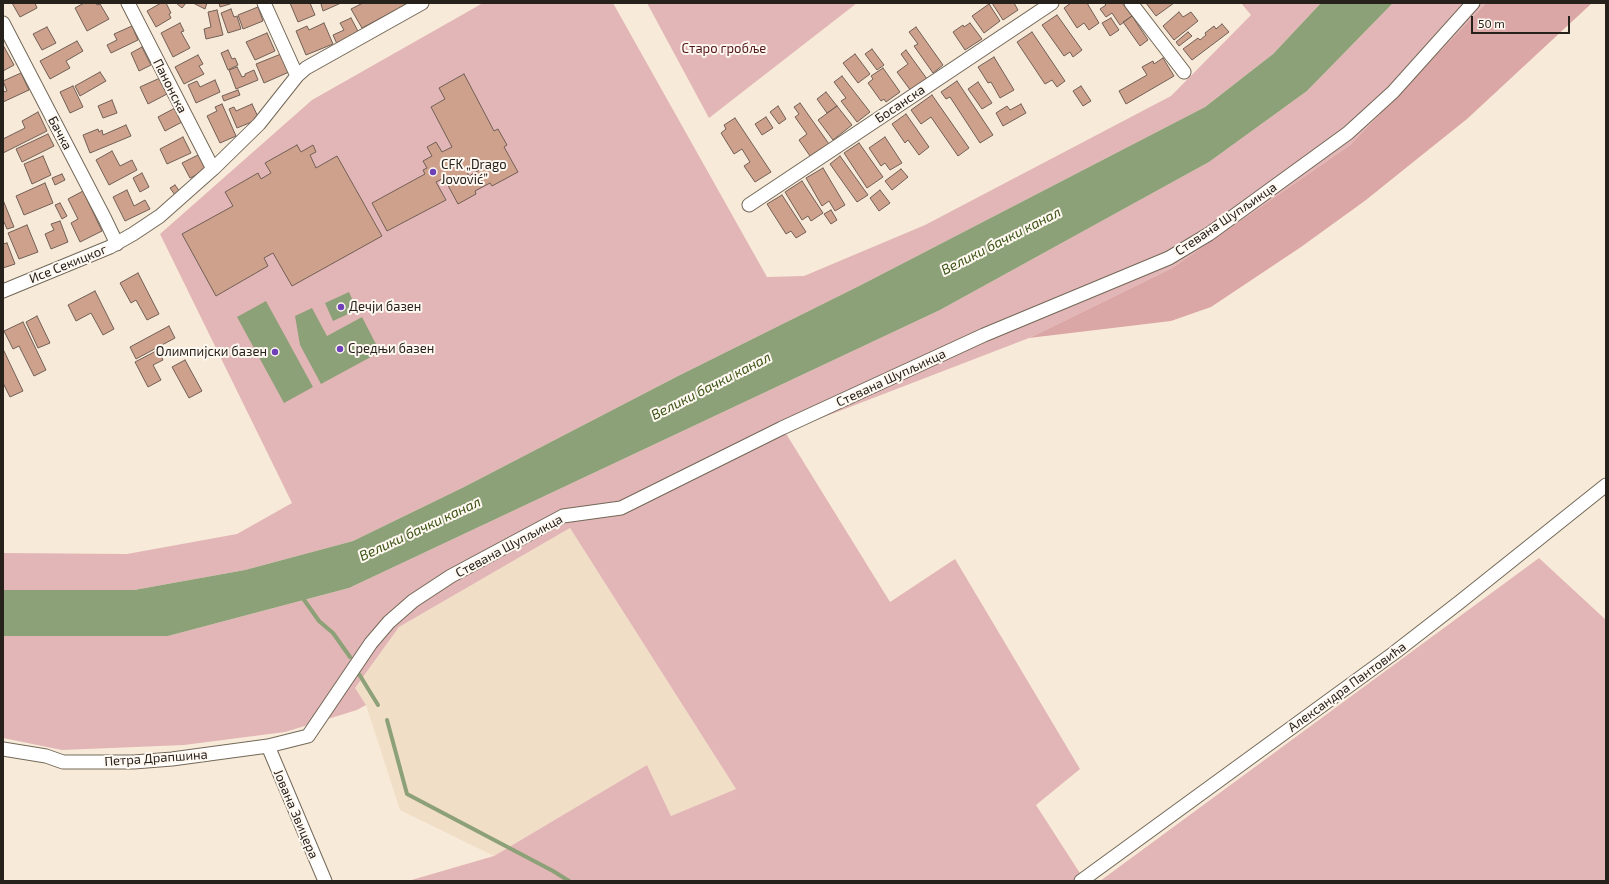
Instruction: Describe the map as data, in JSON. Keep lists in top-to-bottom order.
{
  "streets": {
    "street": [
      "Панонска",
      "Босанска",
      "Бачка",
      "Стевана Шупљикца",
      "Исе Секицког",
      "Александра Пантовића",
      "Петра Драпшина",
      "Јована Звицера"
    ]
  },
  "crossings": [
    ["Панонска", "Исе Секицког"],
    ["Бачка", "Исе Секицког"],
    ["Стевана Шупљикца", "Петра Драпшина"],
    ["Петра Драпшина", "Јована Звицера"]
  ],
  "water": ["Велики бачки канал"],
  "parks": ["Старо гробље"],
  "places": [
    "CFK „Drago Jovović”",
    "Дечји базен",
    "Средњи базен",
    "Олимпијски базен"
  ],
  "scale_bar": "50 m"
}
